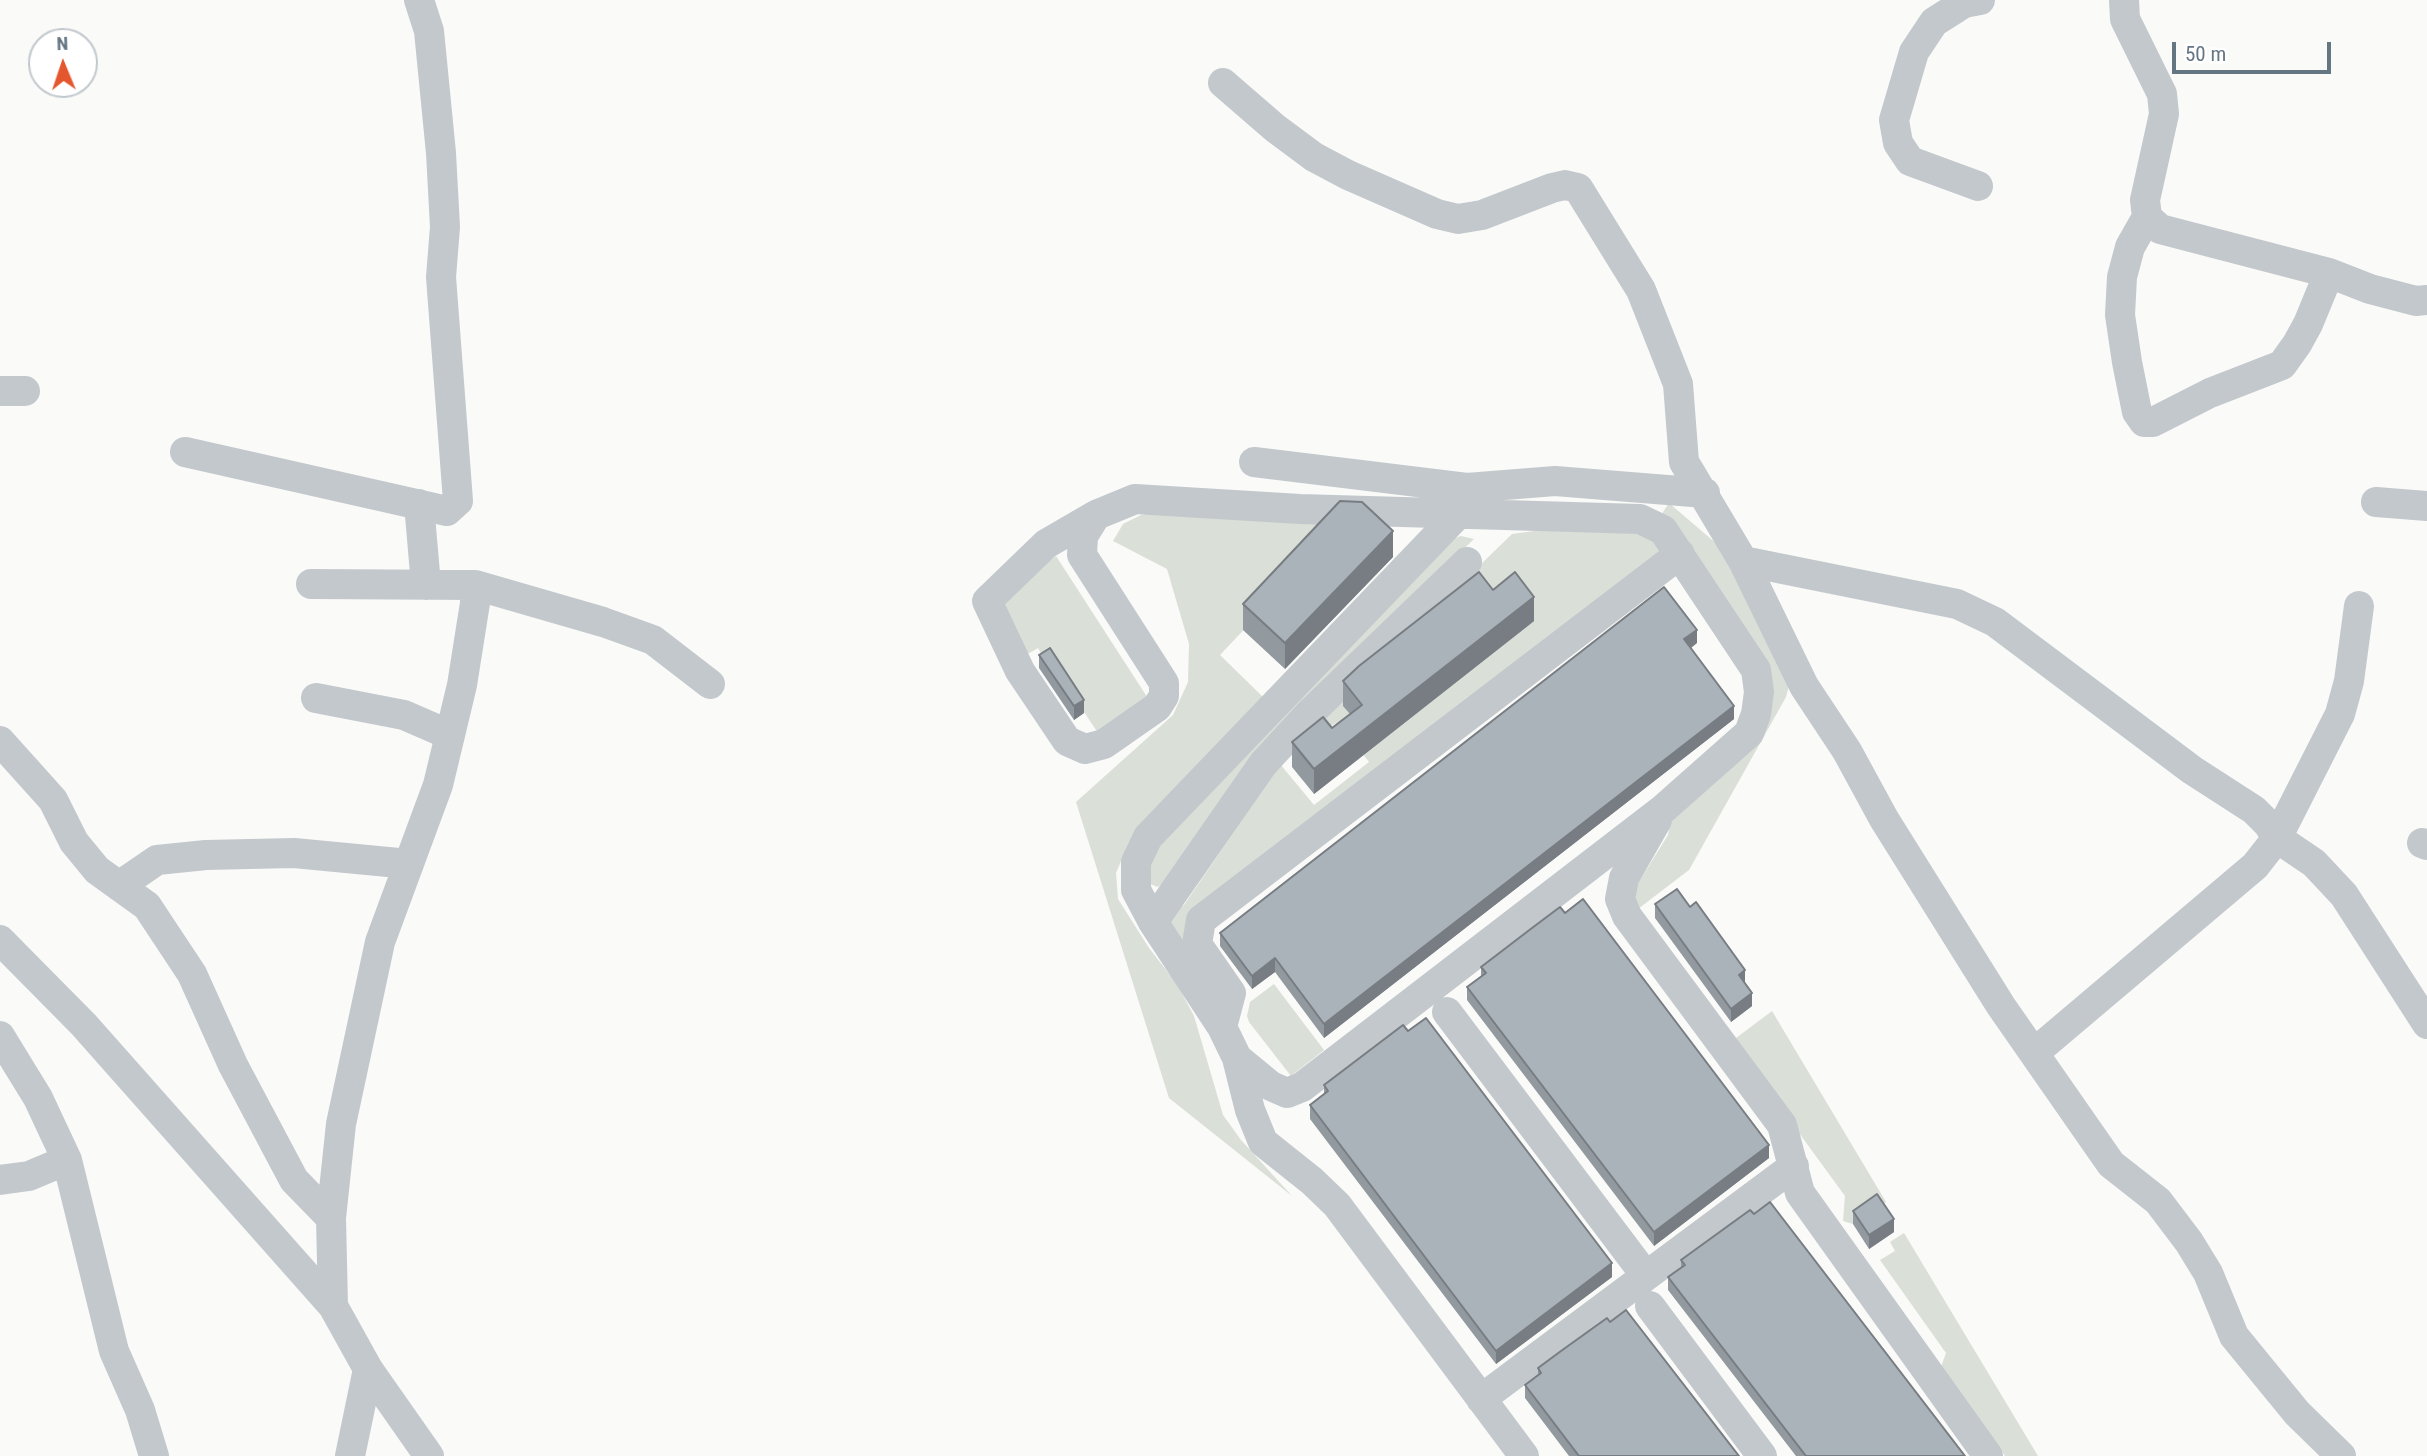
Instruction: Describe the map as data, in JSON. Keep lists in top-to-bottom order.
{
  "scale_bar": "50 m",
  "north": "top"
}
